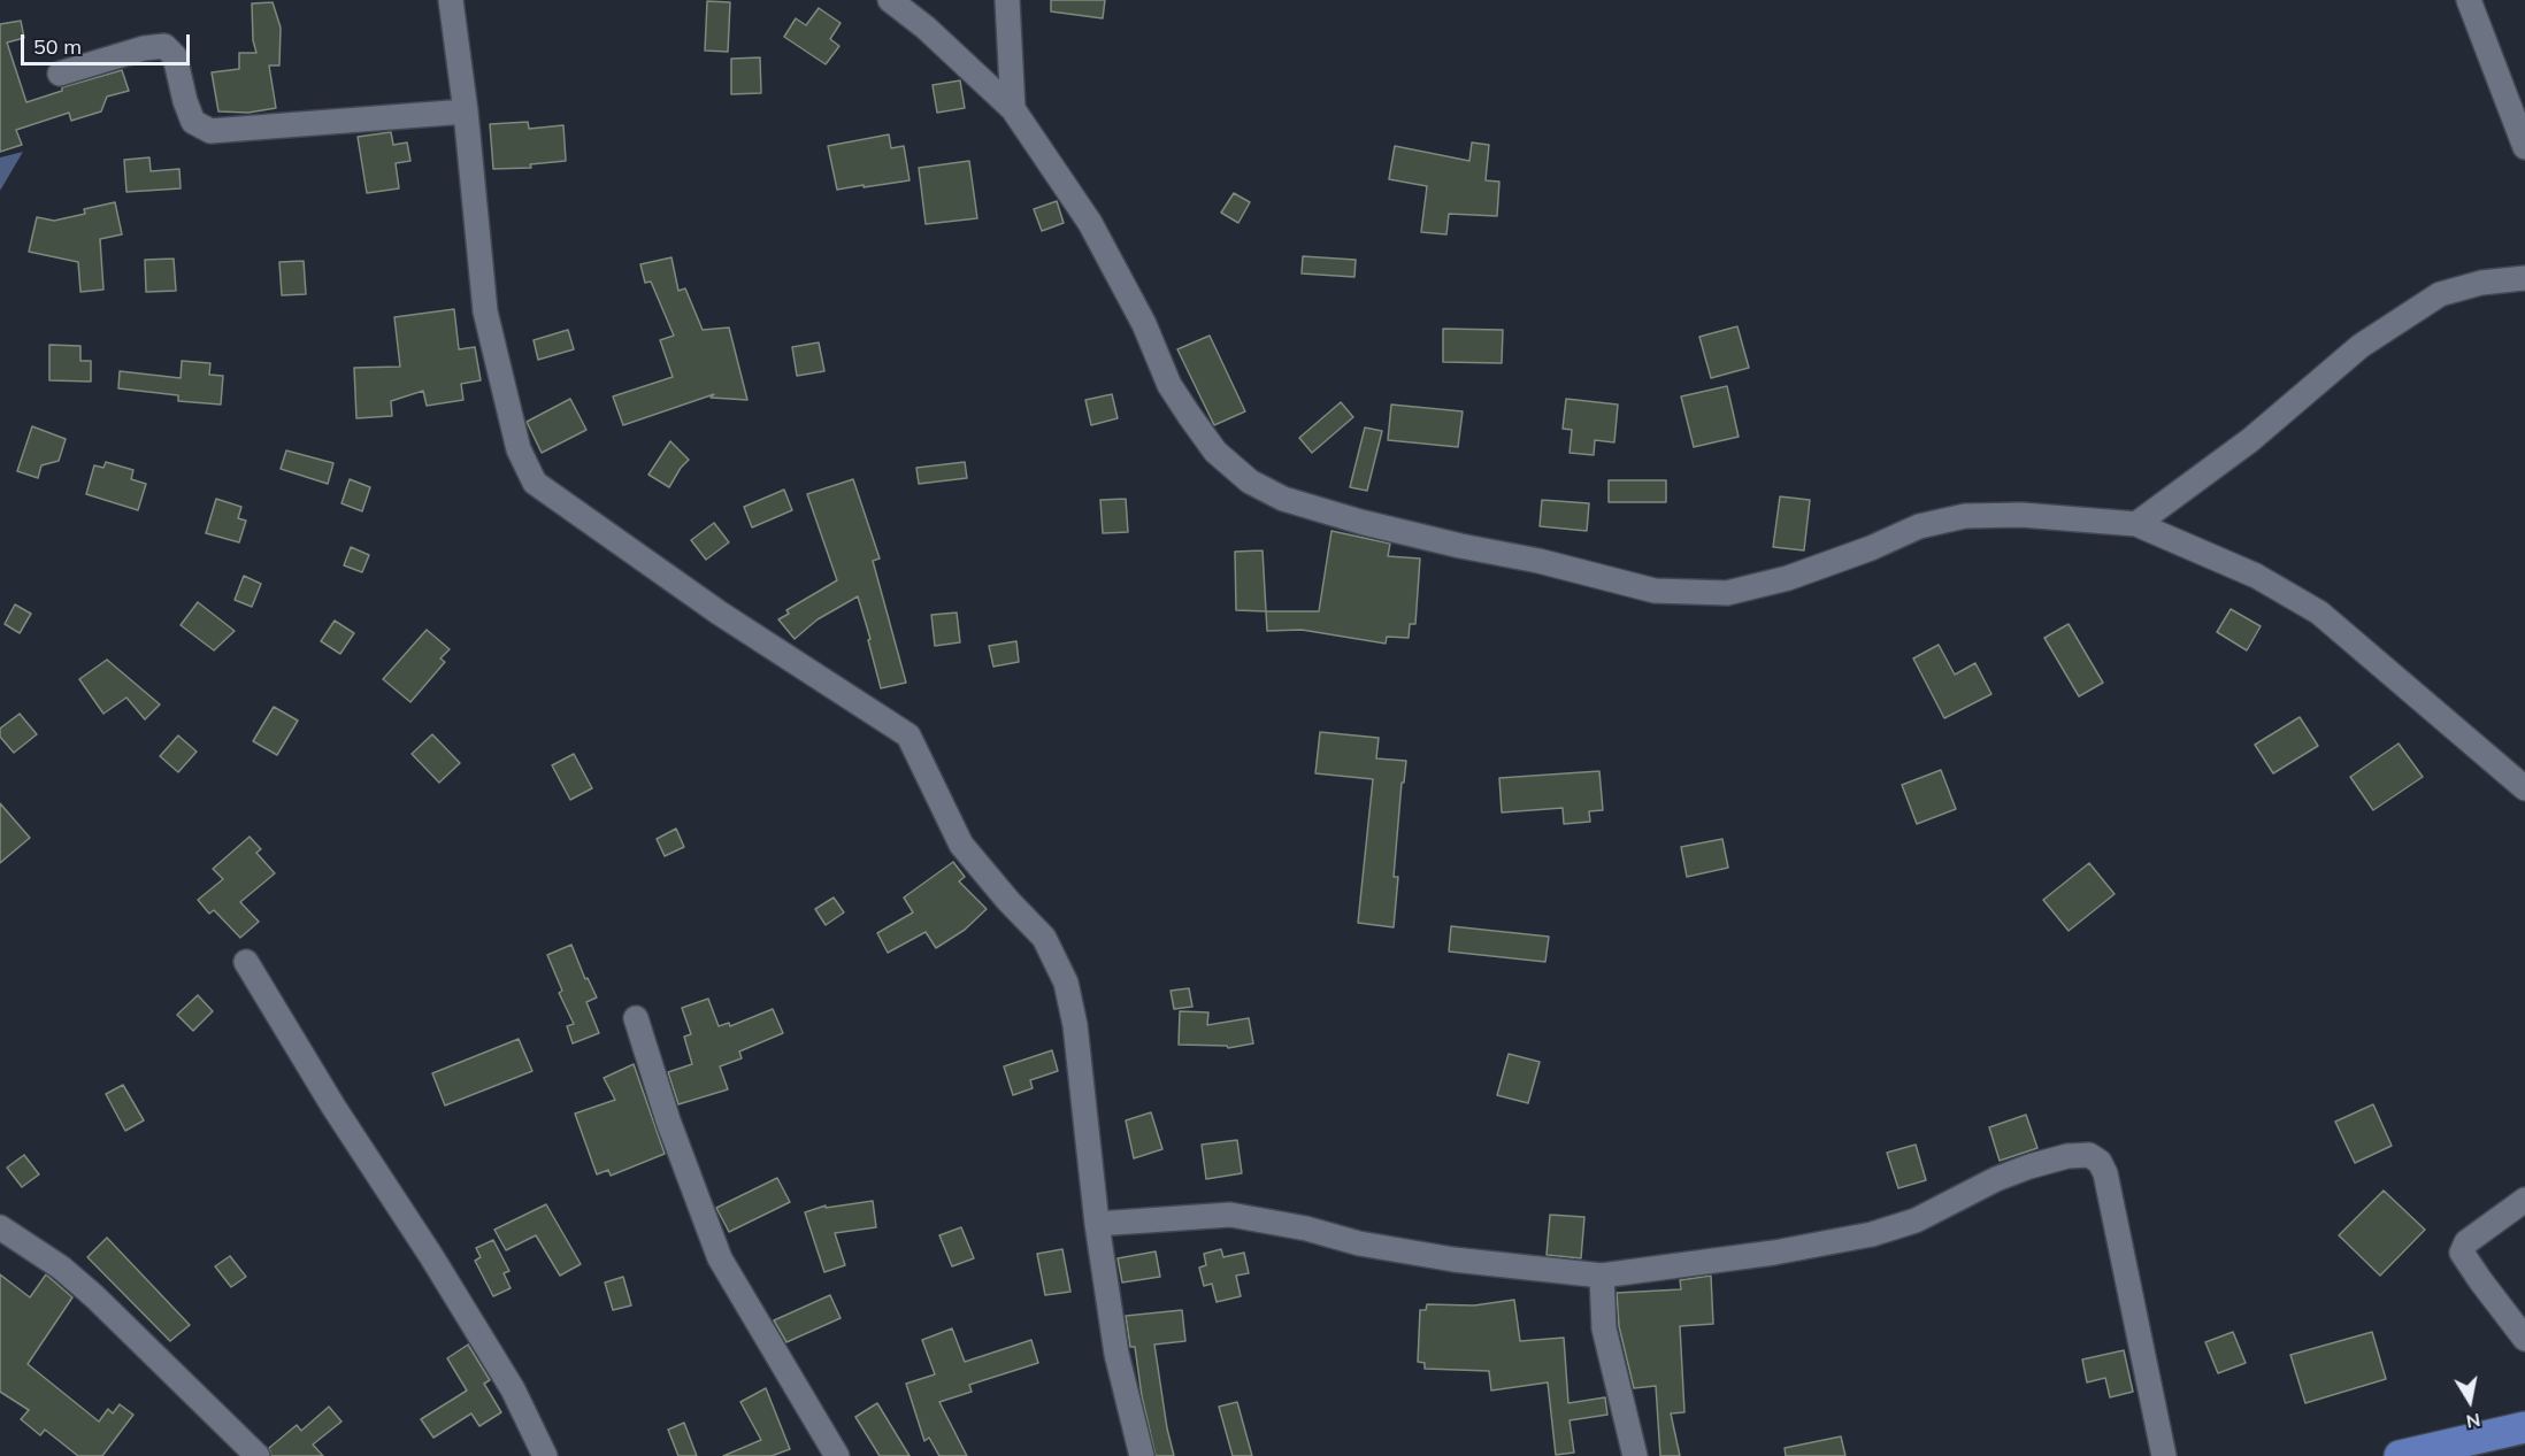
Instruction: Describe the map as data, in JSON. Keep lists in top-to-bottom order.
{
  "scale_bar": "50 m",
  "north": "bottom"
}
